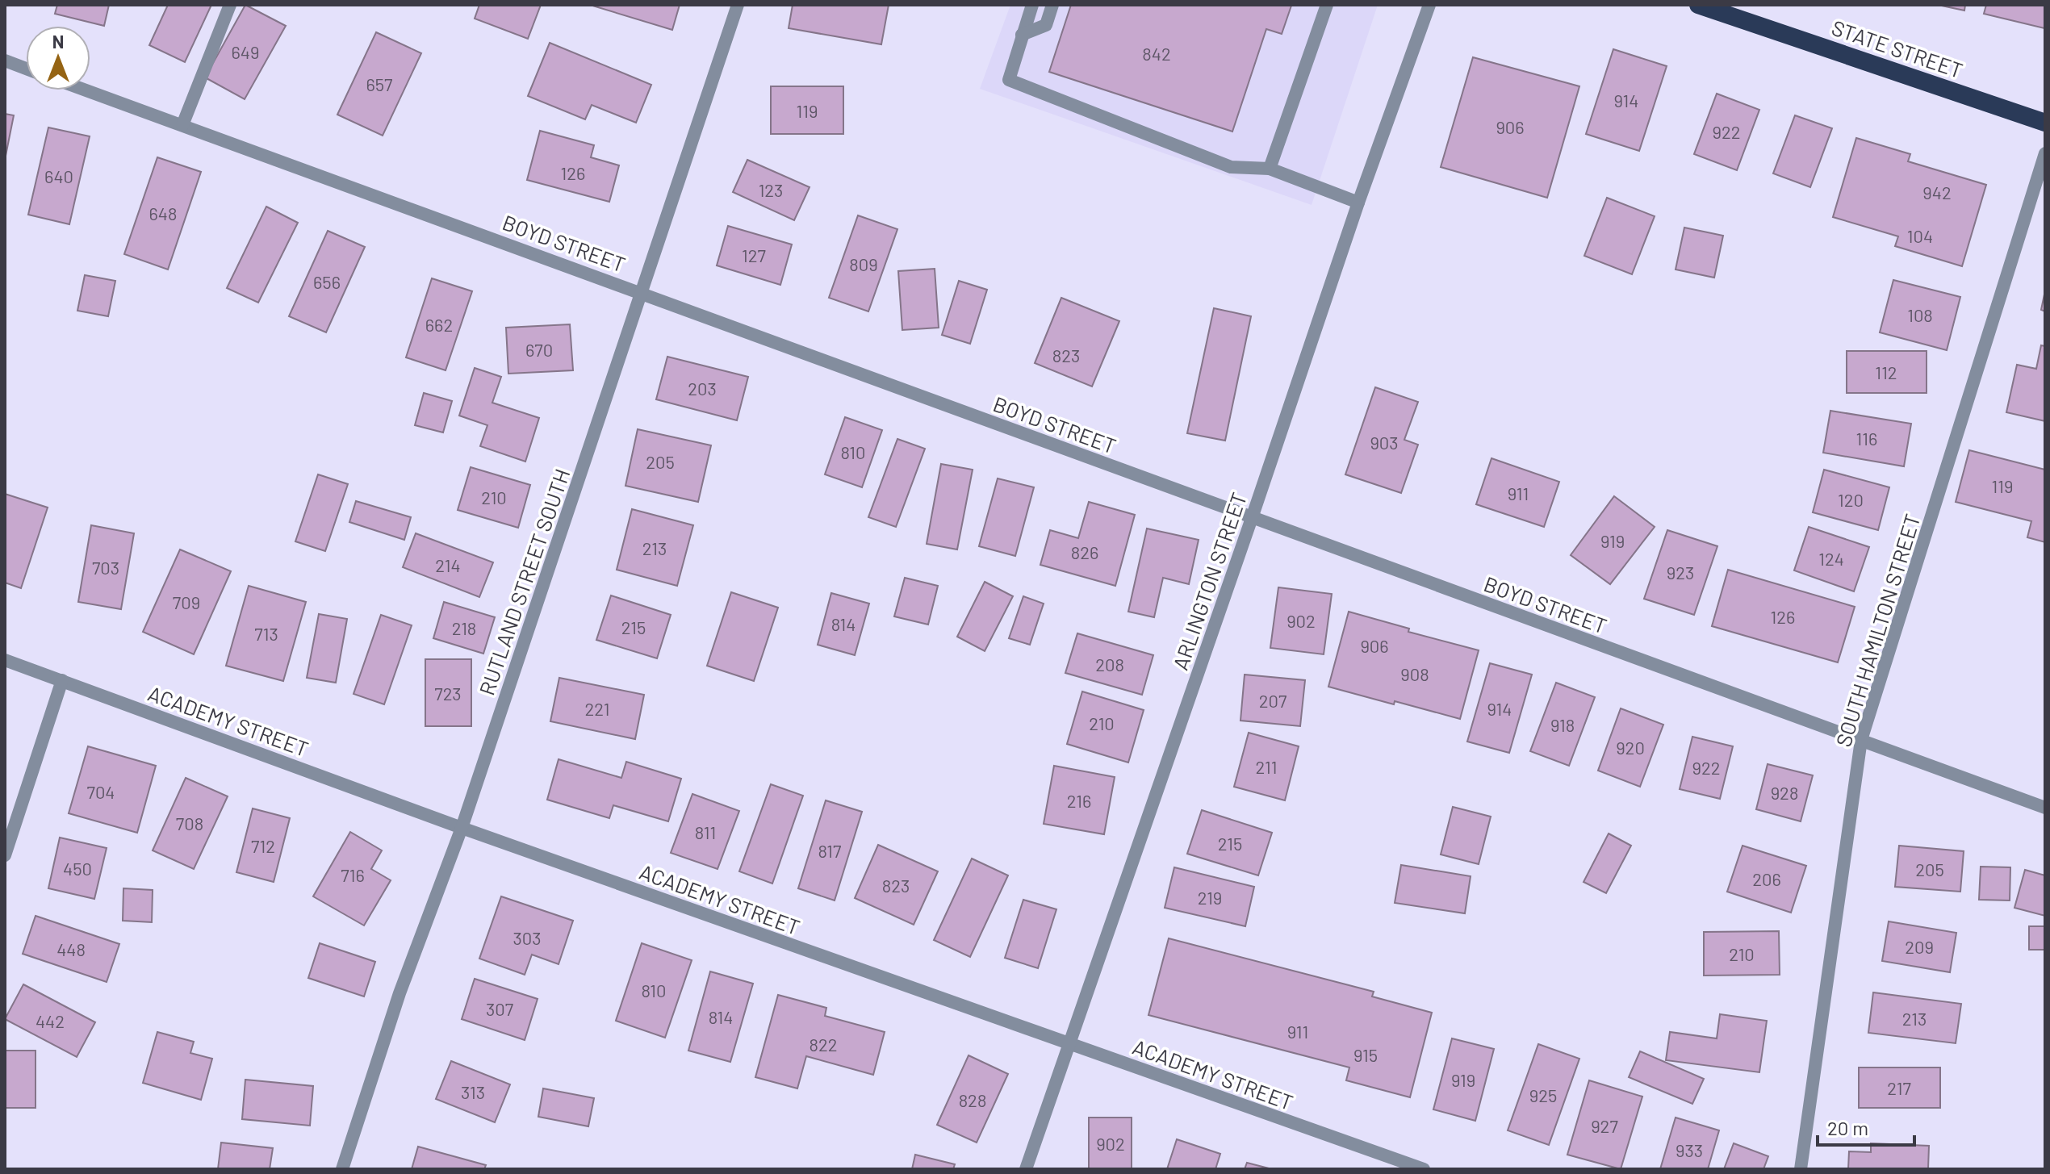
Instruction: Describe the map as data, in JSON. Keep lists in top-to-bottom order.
{
  "streets": {
    "highway": ["STATE STREET"],
    "street": [
      "BOYD STREET",
      "ARLINGTON STREET",
      "RUTLAND STREET SOUTH",
      "SOUTH HAMILTON STREET",
      "ACADEMY STREET"
    ]
  },
  "crossings": [
    ["BOYD STREET", "ARLINGTON STREET"],
    ["BOYD STREET", "RUTLAND STREET SOUTH"],
    ["BOYD STREET", "SOUTH HAMILTON STREET"],
    ["ARLINGTON STREET", "ACADEMY STREET"],
    ["RUTLAND STREET SOUTH", "ACADEMY STREET"]
  ],
  "house_numbers": [
    "649",
    "842",
    "657",
    "914",
    "119",
    "906",
    "922",
    "126",
    "640",
    "123",
    "942",
    "648",
    "104",
    "127",
    "809",
    "656",
    "108",
    "662",
    "670",
    "823",
    "112",
    "203",
    "116",
    "903",
    "810",
    "205",
    "119",
    "911",
    "210",
    "120",
    "919",
    "213",
    "826",
    "124",
    "214",
    "703",
    "923",
    "709",
    "126",
    "902",
    "814",
    "215",
    "218",
    "713",
    "906",
    "208",
    "908",
    "723",
    "207",
    "221",
    "914",
    "210",
    "918",
    "920",
    "211",
    "922",
    "704",
    "928",
    "216",
    "708",
    "811",
    "215",
    "712",
    "817",
    "450",
    "205",
    "716",
    "206",
    "823",
    "219",
    "303",
    "209",
    "448",
    "210",
    "810",
    "307",
    "814",
    "213",
    "442",
    "911",
    "822",
    "915",
    "919",
    "217",
    "313",
    "925",
    "828",
    "927",
    "902",
    "933"
  ],
  "scale_bar": "20 m",
  "north": "top"
}
